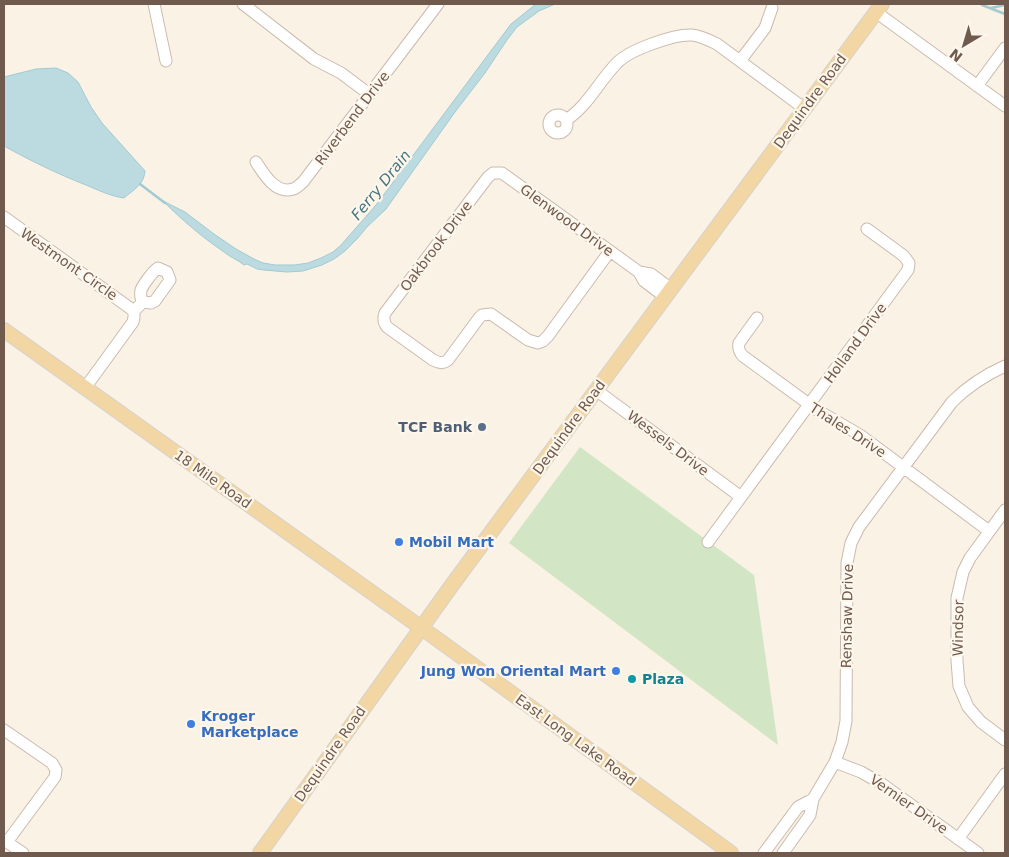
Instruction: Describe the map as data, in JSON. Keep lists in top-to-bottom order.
{
  "streets": {
    "main road": ["Dequindre Road", "18 Mile Road", "East Long Lake Road"],
    "street": [
      "Riverbend Drive",
      "Glenwood Drive",
      "Oakbrook Drive",
      "Westmont Circle",
      "Holland Drive",
      "Thales Drive",
      "Wessels Drive",
      "Renshaw Drive",
      "Windsor",
      "Vernier Drive"
    ]
  },
  "crossings": [
    ["Dequindre Road", "Glenwood Drive"],
    ["Dequindre Road", "Wessels Drive"],
    ["Dequindre Road", "18 Mile Road"],
    ["Dequindre Road", "East Long Lake Road"],
    ["Glenwood Drive", "Oakbrook Drive"],
    ["Holland Drive", "Thales Drive"],
    ["Holland Drive", "Wessels Drive"],
    ["Thales Drive", "Renshaw Drive"],
    ["Thales Drive", "Windsor"],
    ["18 Mile Road", "East Long Lake Road"],
    ["Renshaw Drive", "Vernier Drive"]
  ],
  "water": ["Ferry Drain"],
  "places": [
    "TCF Bank",
    "Mobil Mart",
    "Jung Won Oriental Mart",
    "Plaza",
    "Kroger Marketplace"
  ],
  "north": "bottom left"
}
